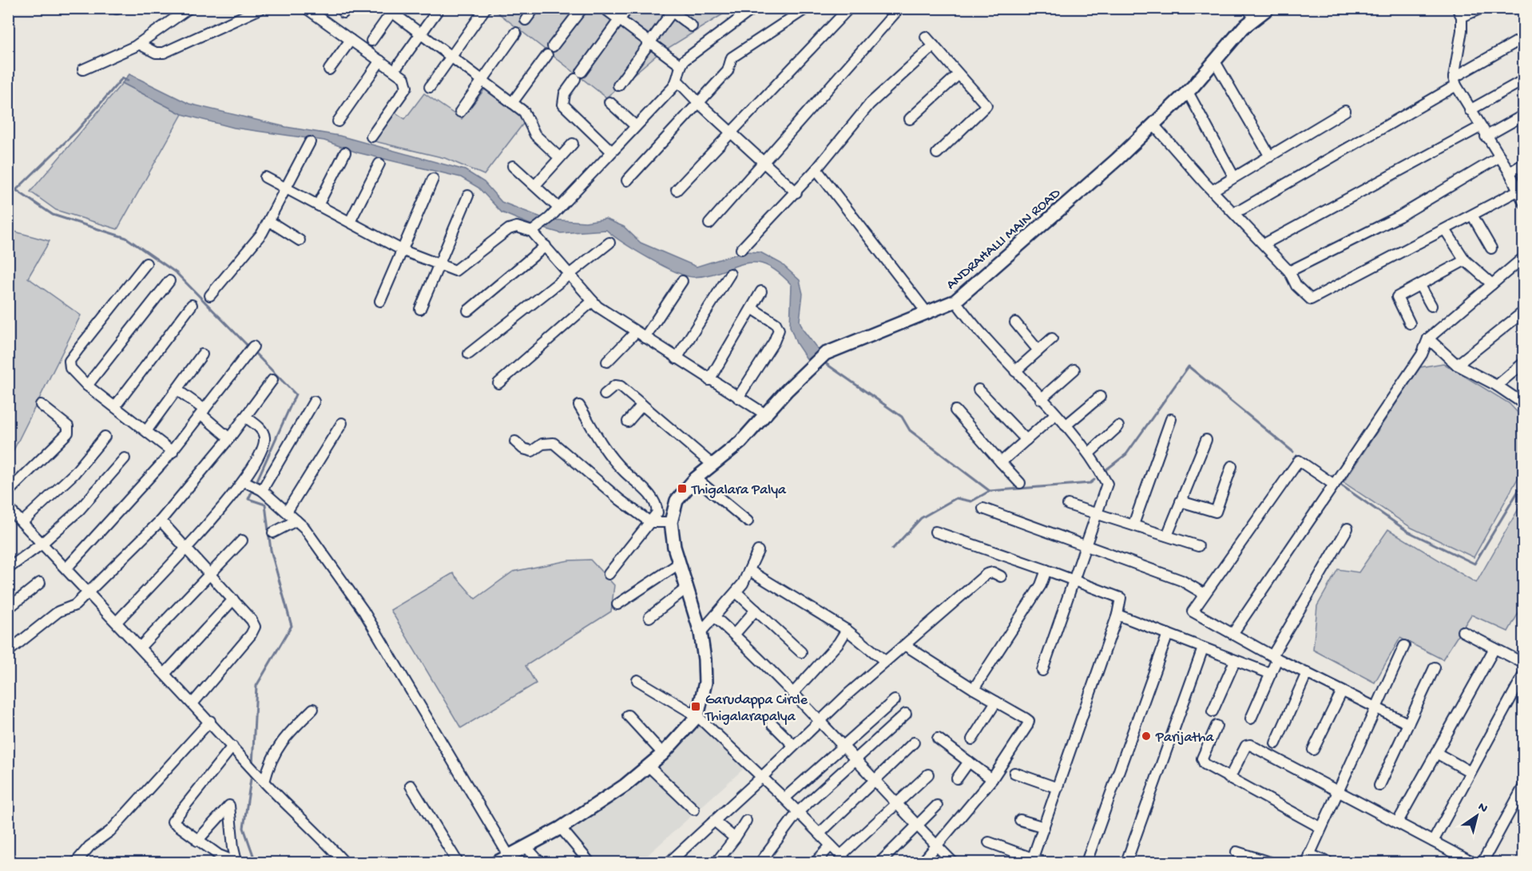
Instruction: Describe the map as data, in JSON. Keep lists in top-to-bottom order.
{
  "streets": {
    "main road": ["ANDRAHALLI MAIN ROAD"]
  },
  "places": {
    "transit": ["Thigalara Palya", "Garudappa Circle Thigalarapalya"],
    "other": ["Parijatha"]
  },
  "north": "top right"
}
